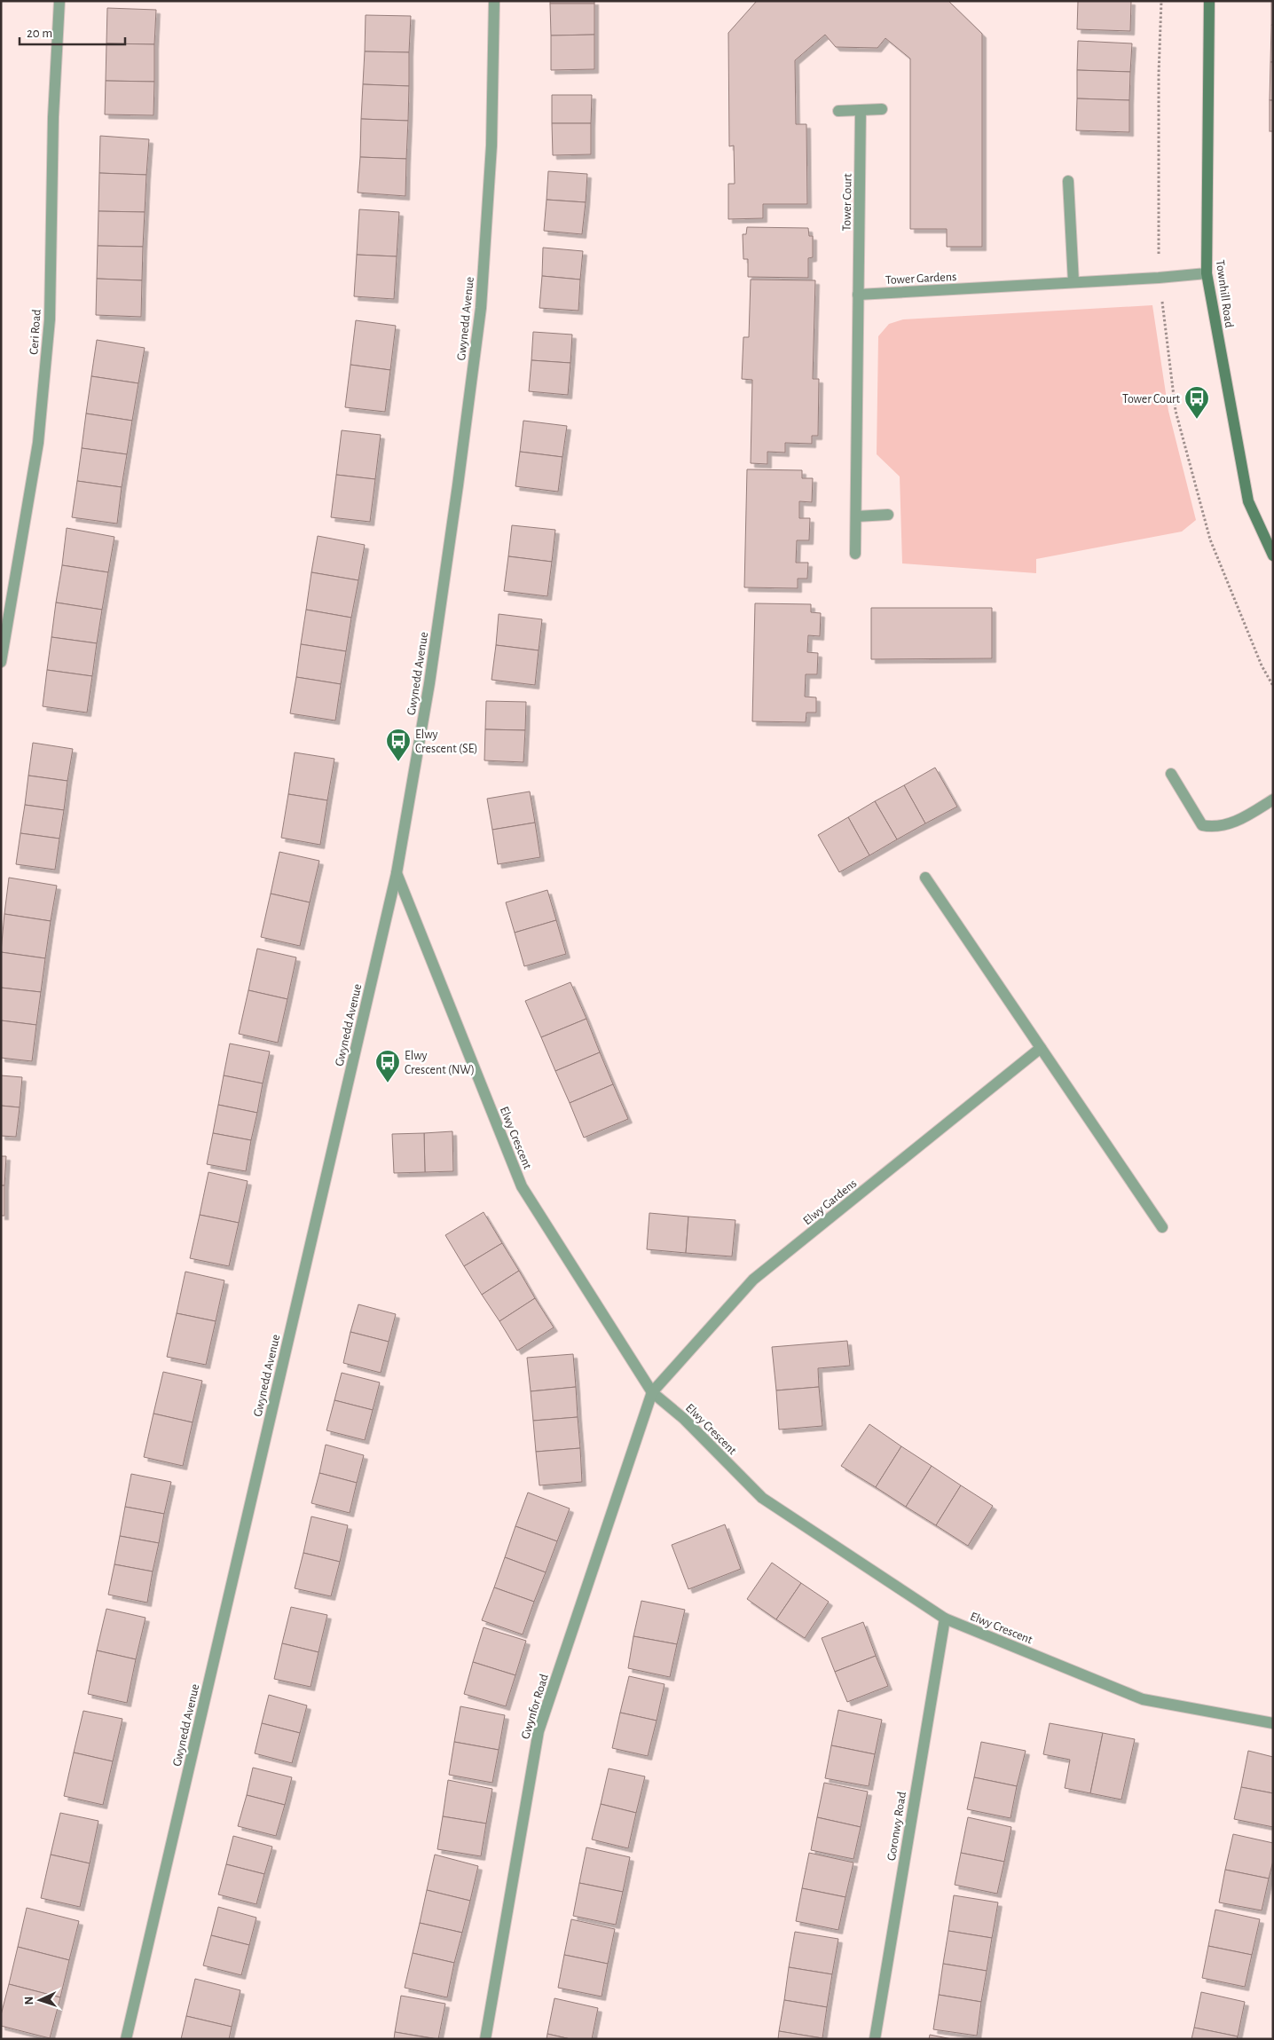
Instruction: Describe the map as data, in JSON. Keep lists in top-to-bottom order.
{
  "streets": {
    "street": [
      "Tower Court",
      "Tower Gardens",
      "Townhill Road",
      "Gwynedd Avenue",
      "Ceri Road",
      "Elwy Crescent",
      "Elwy Gardens",
      "Gwynfor Road",
      "Goronwy Road"
    ]
  },
  "crossings": [
    ["Tower Court", "Tower Gardens"],
    ["Tower Gardens", "Townhill Road"],
    ["Gwynedd Avenue", "Elwy Crescent"],
    ["Elwy Crescent", "Elwy Gardens"],
    ["Elwy Crescent", "Gwynfor Road"],
    ["Elwy Crescent", "Goronwy Road"],
    ["Elwy Gardens", "Gwynfor Road"]
  ],
  "places": {
    "bus stop": ["Tower Court", "Elwy Crescent (SE)", "Elwy Crescent (NW)"]
  },
  "scale_bar": "20 m",
  "north": "left"
}
